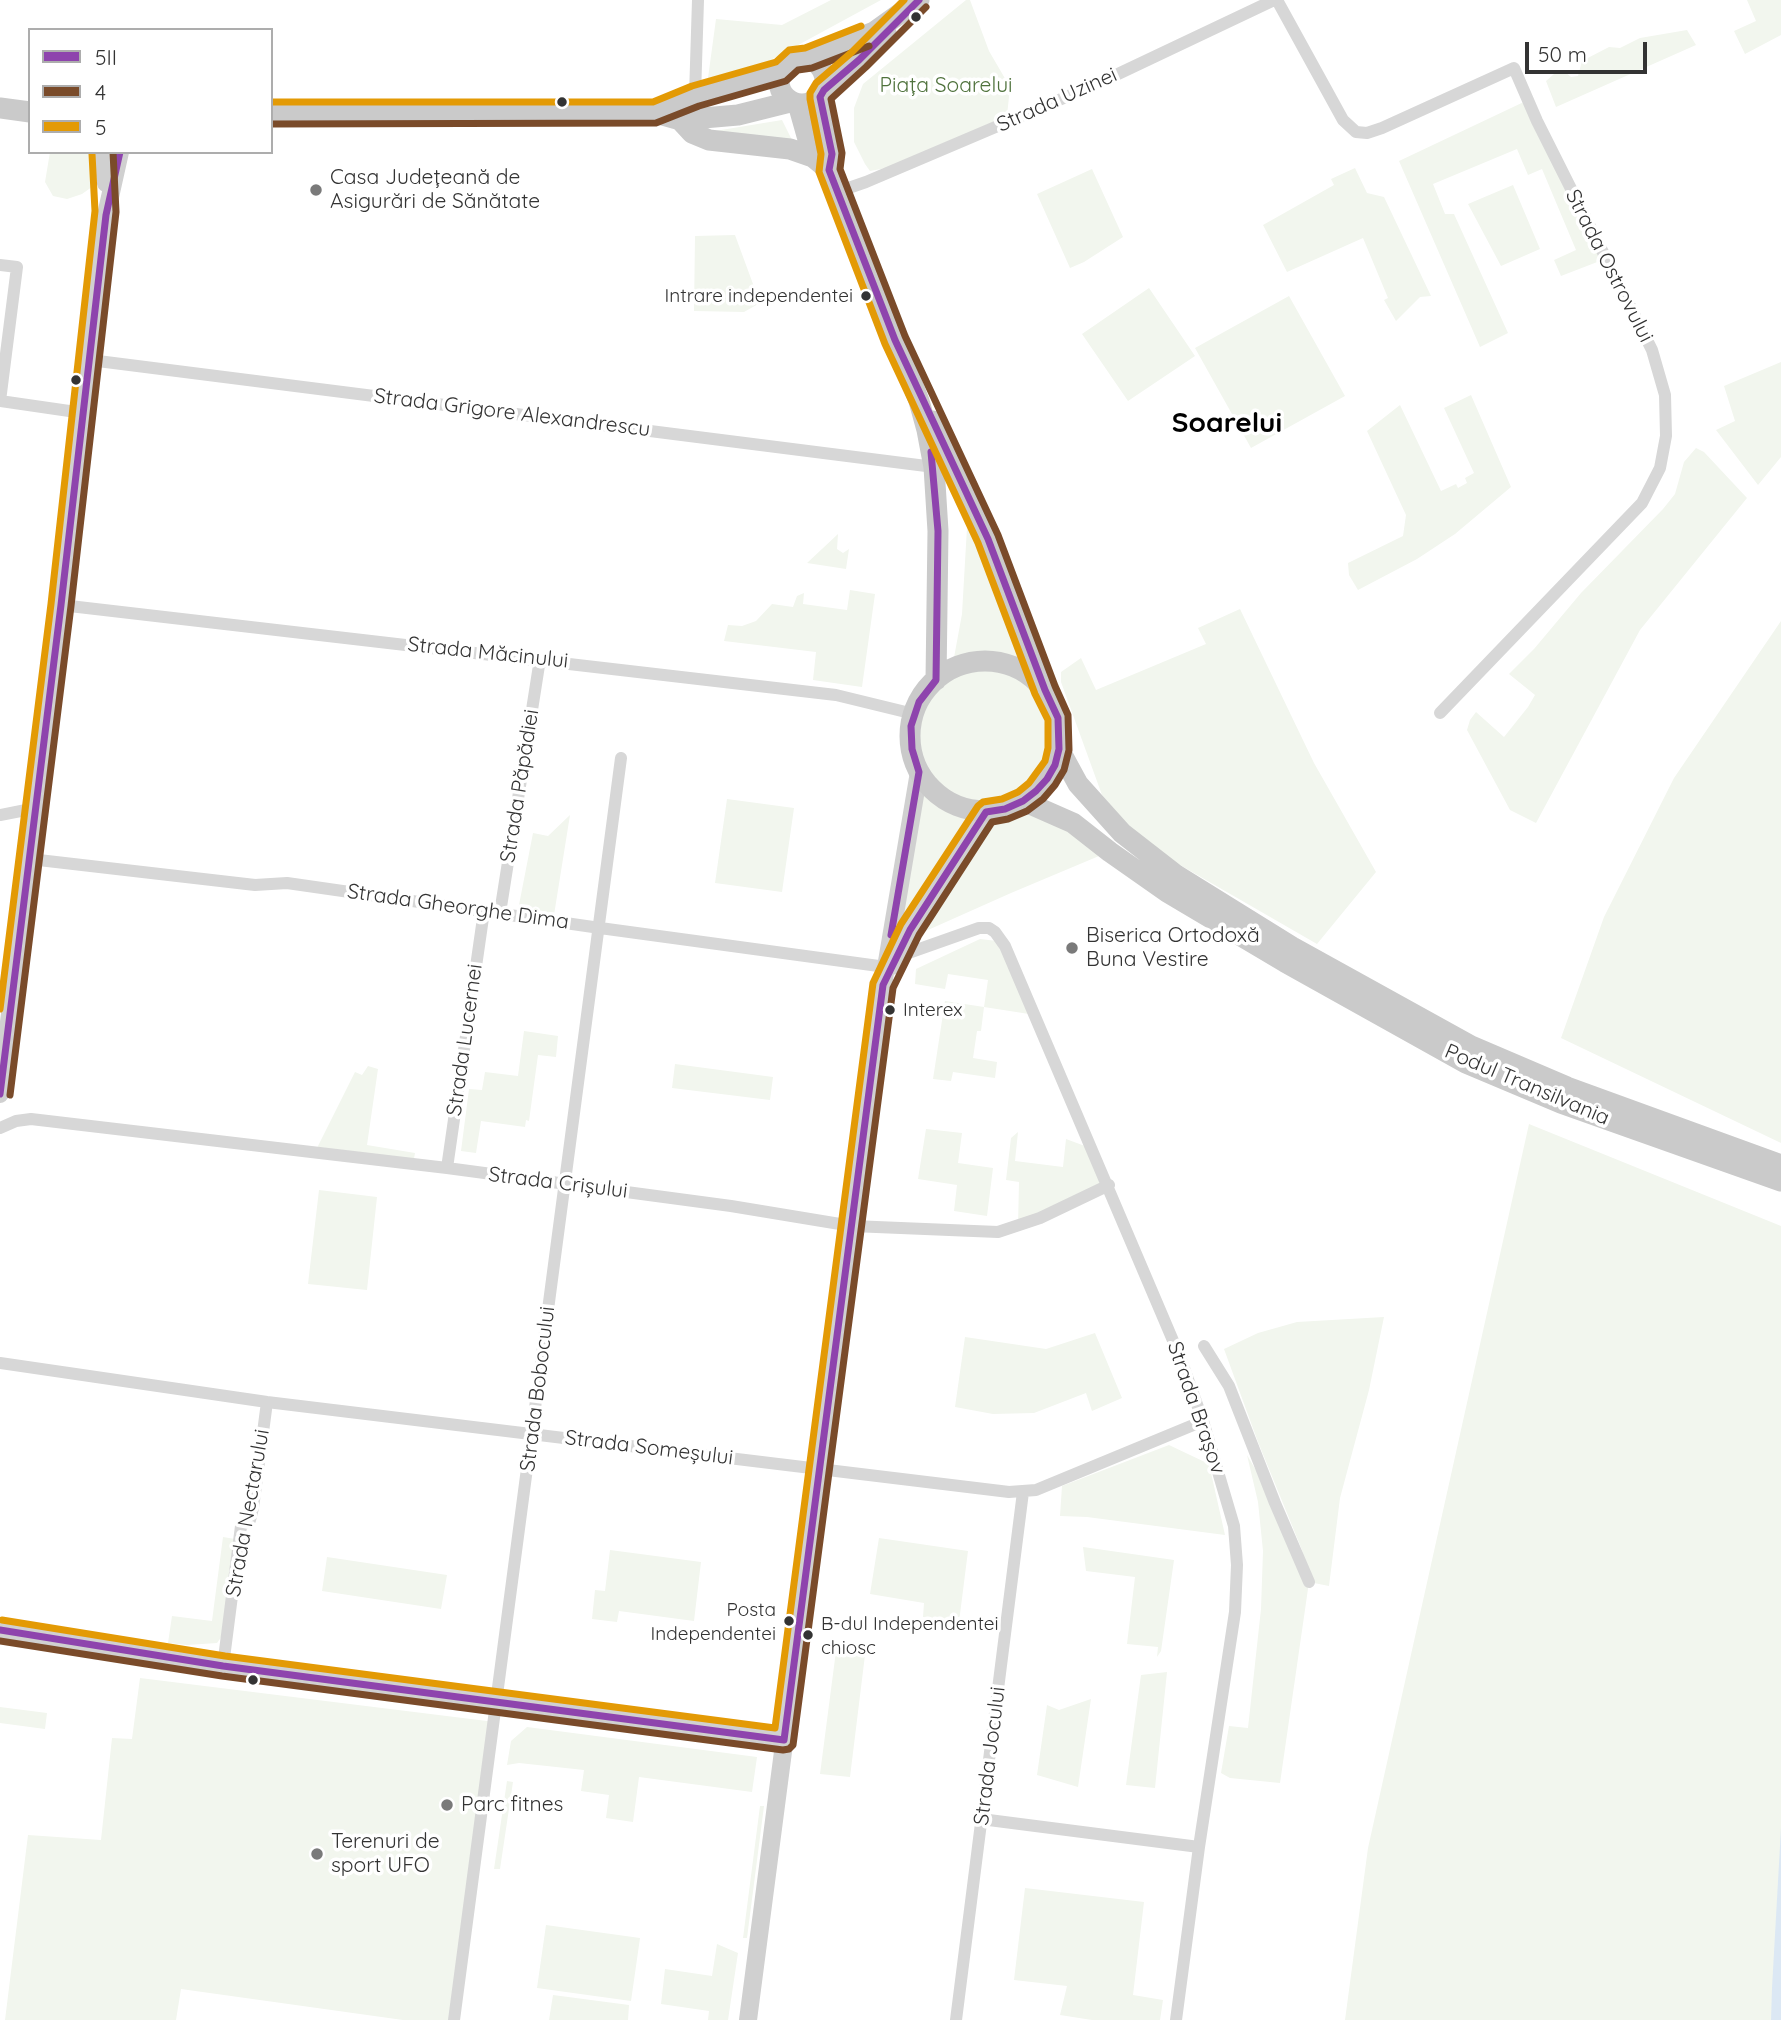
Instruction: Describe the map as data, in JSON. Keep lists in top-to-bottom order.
{
  "streets": {
    "main road": ["Podul Transilvania"],
    "street": [
      "Strada Uzinei",
      "Strada Ostrovului",
      "Strada Grigore Alexandrescu",
      "Strada Măcinului",
      "Strada Păpădiei",
      "Strada Gheorghe Dima",
      "Strada Lucernei",
      "Strada Crișului",
      "Strada Bobocului",
      "Strada Brașov",
      "Strada Someșului",
      "Strada Nectarului",
      "Strada Jocului"
    ]
  },
  "crossings": [
    ["Strada Uzinei", "Strada Ostrovului"],
    ["Strada Măcinului", "Strada Păpădiei"],
    ["Strada Păpădiei", "Strada Gheorghe Dima"],
    ["Strada Gheorghe Dima", "Strada Lucernei"],
    ["Strada Gheorghe Dima", "Strada Bobocului"],
    ["Strada Gheorghe Dima", "Strada Brașov"],
    ["Strada Lucernei", "Strada Crișului"],
    ["Strada Crișului", "Strada Bobocului"],
    ["Strada Crișului", "Strada Brașov"],
    ["Strada Bobocului", "Strada Someșului"],
    ["Strada Brașov", "Strada Someșului"],
    ["Strada Someșului", "Strada Nectarului"],
    ["Strada Someșului", "Strada Jocului"]
  ],
  "districts": ["Soarelui"],
  "parks": ["Piața Soarelui"],
  "places": [
    "Casa Județeană de Asigurări de Sănătate",
    "Intrare independentei",
    "Biserica Ortodoxă Buna Vestire",
    "Interex",
    "Posta Independentei",
    "B-dul Independentei chiosc",
    "Parc fitnes",
    "Terenuri de sport UFO"
  ],
  "lines": ["transit line 5II", "transit line 5", "transit line 4"],
  "legend": ["5II", "4", "5"],
  "scale_bar": "50 m"
}
